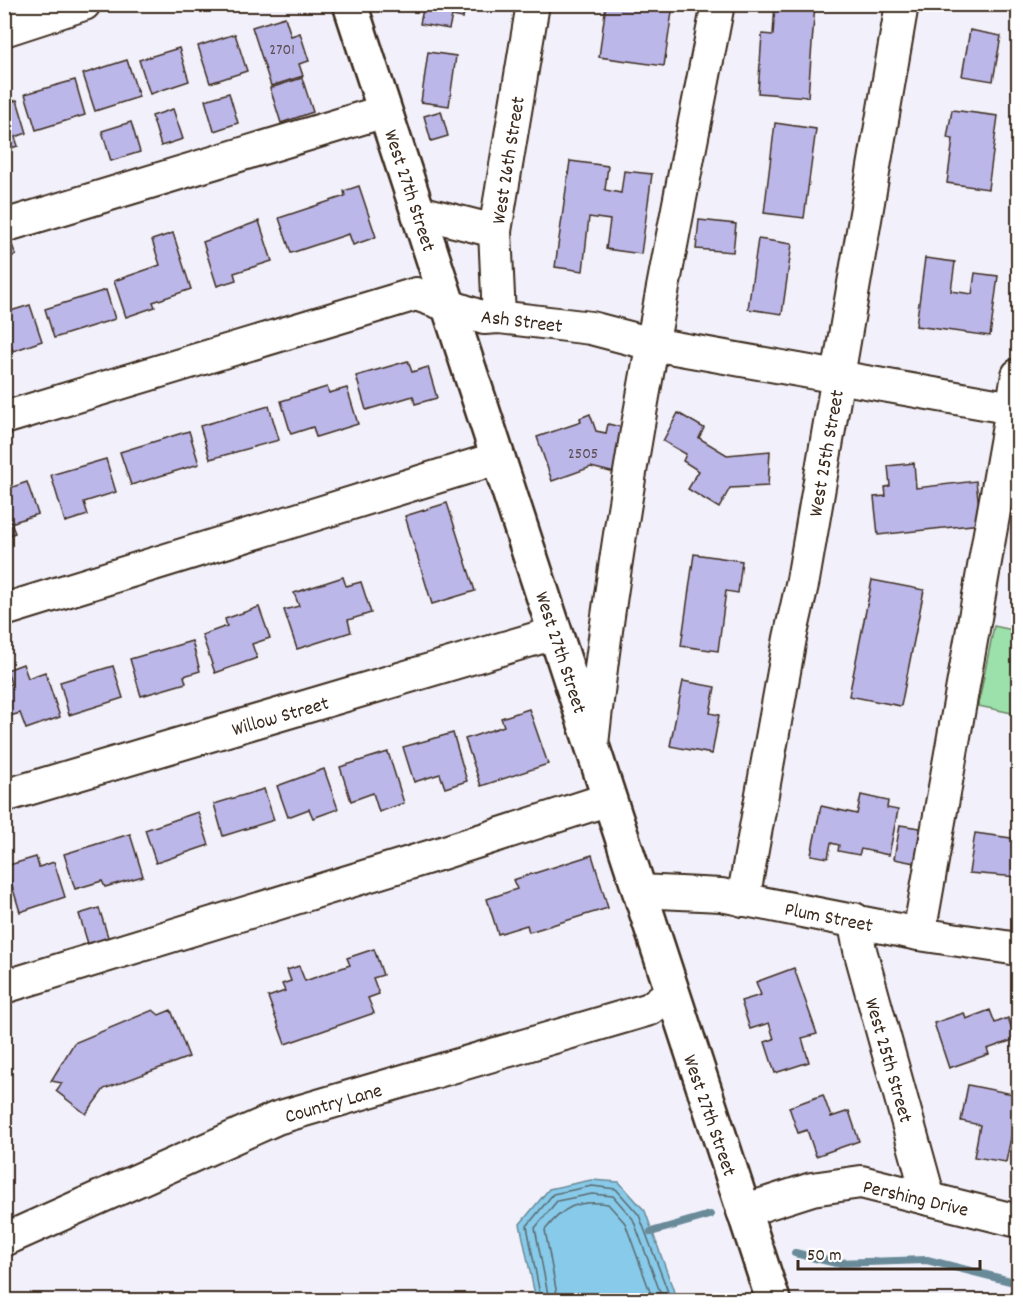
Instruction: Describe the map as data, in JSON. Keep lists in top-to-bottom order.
{
  "streets": {
    "main road": ["West 27th Street"],
    "street": [
      "West 26th Street",
      "Ash Street",
      "West 25th Street",
      "Willow Street",
      "Plum Street",
      "Country Lane",
      "Pershing Drive"
    ]
  },
  "crossings": [
    ["West 26th Street", "Ash Street"],
    ["West 27th Street", "Ash Street"],
    ["West 27th Street", "Willow Street"],
    ["West 27th Street", "Plum Street"],
    ["West 27th Street", "Country Lane"],
    ["West 27th Street", "Pershing Drive"],
    ["Ash Street", "West 25th Street"],
    ["West 25th Street", "Plum Street"],
    ["West 25th Street", "Pershing Drive"]
  ],
  "house_numbers": ["2701", "2505"],
  "scale_bar": "50 m"
}
